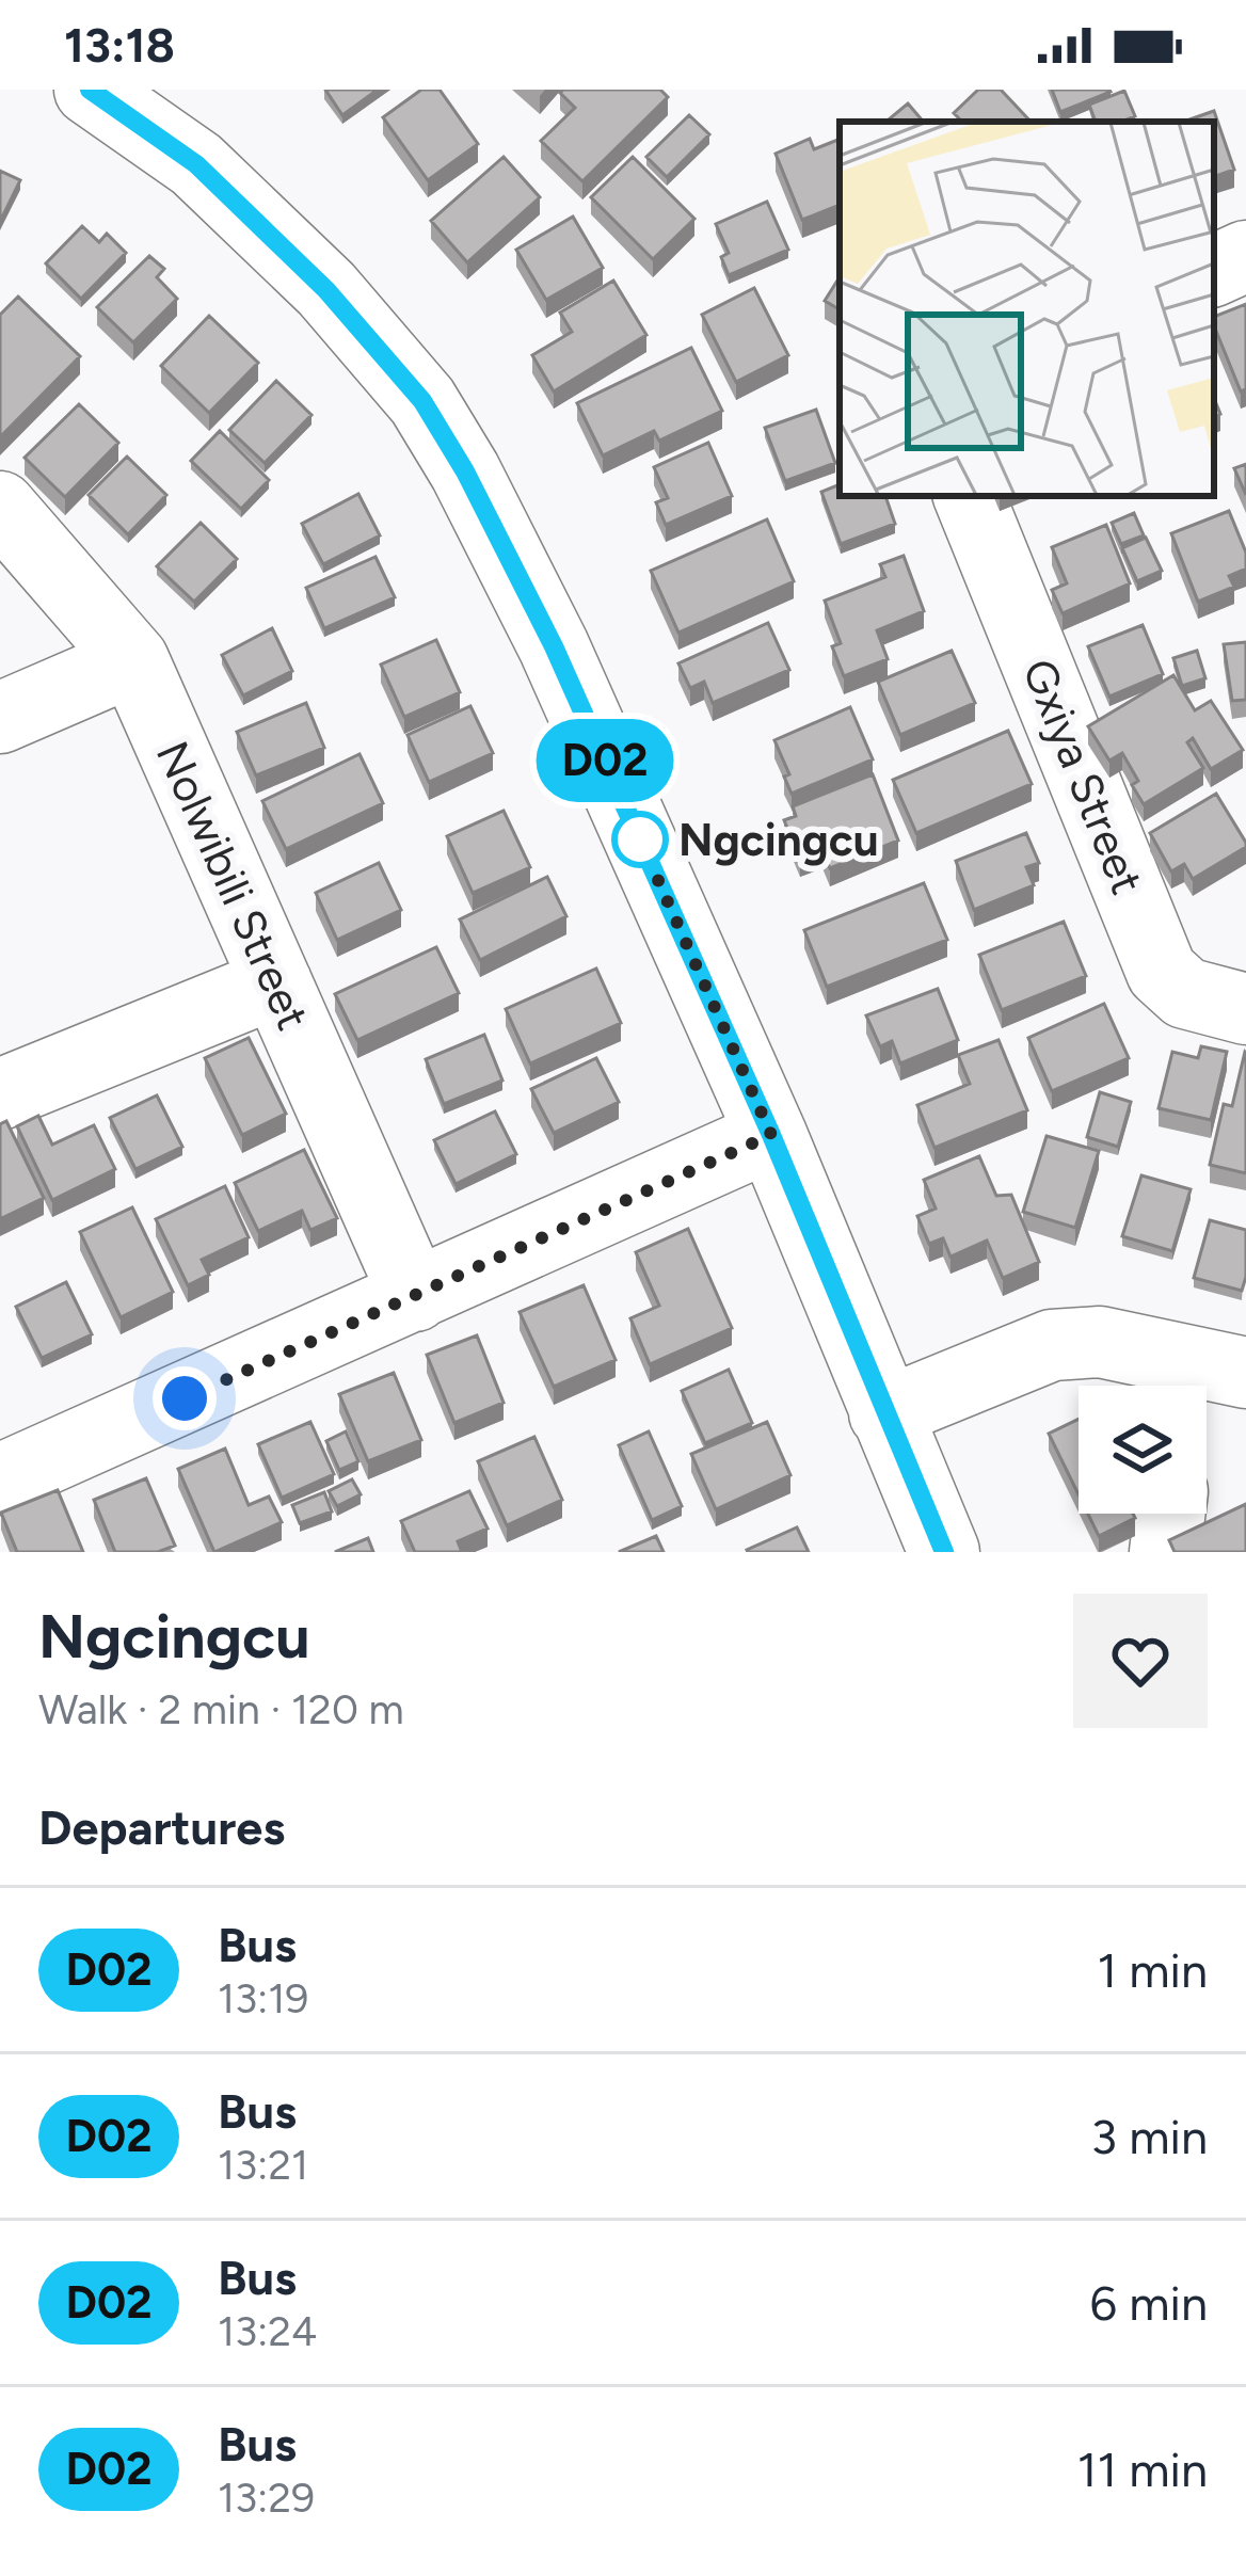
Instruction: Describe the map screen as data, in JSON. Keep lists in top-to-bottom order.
{
  "streets": {
    "street": ["Gxiya Street", "Nolwibili Street"]
  },
  "places": ["Ngcingcu"],
  "lines": ["bus line D02"],
  "page": {
    "status": "13:18",
    "on_map": "D02",
    "heading": [
      ["Ngcingcu", "Walk · 2 min · 120 m"],
      "Departures"
    ],
    "list": [
      {
        "mark": "D02",
        "name": "Bus",
        "note": "13:19",
        "value": "1 min"
      },
      {
        "mark": "D02",
        "name": "Bus",
        "note": "13:21",
        "value": "3 min"
      },
      {
        "mark": "D02",
        "name": "Bus",
        "note": "13:24",
        "value": "6 min"
      },
      {
        "mark": "D02",
        "name": "Bus",
        "note": "13:29",
        "value": "11 min"
      }
    ]
  }
}
